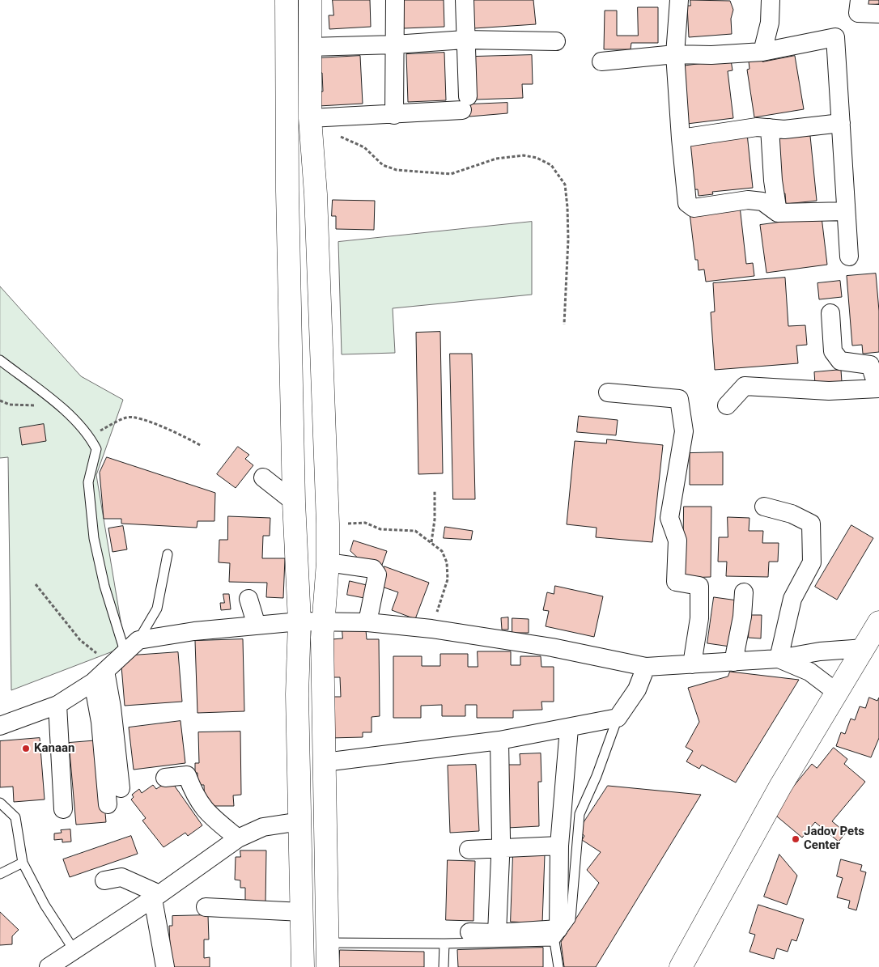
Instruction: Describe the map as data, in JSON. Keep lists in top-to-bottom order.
{
  "places": ["Kanaan", "Jadov Pets Center"]
}
